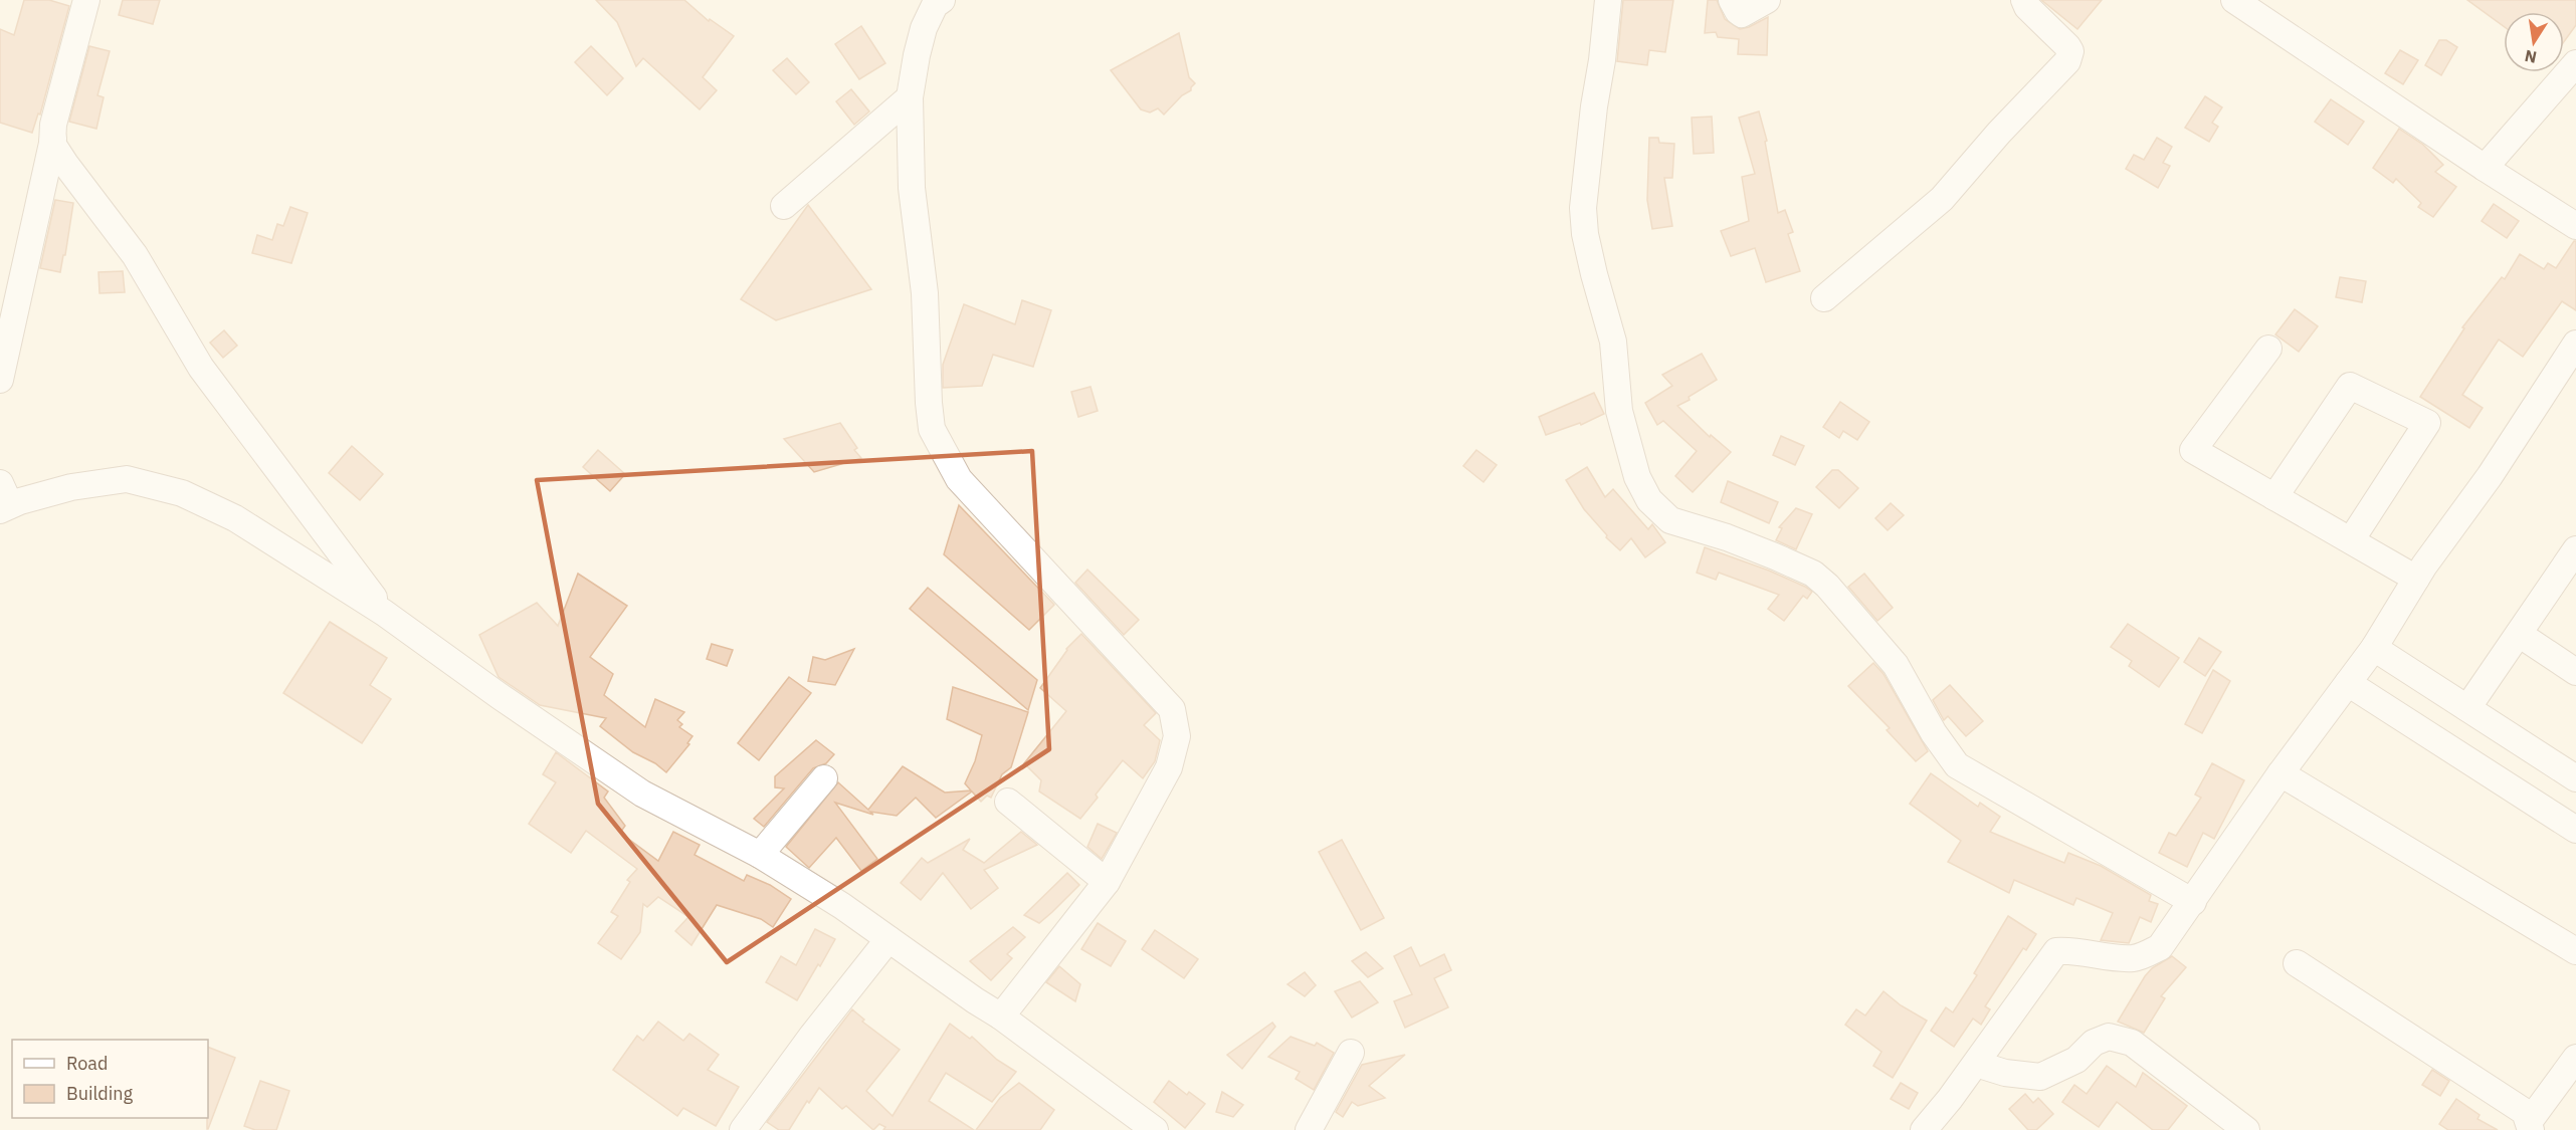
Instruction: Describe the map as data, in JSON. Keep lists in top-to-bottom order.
{
  "legend": ["Road", "Building"],
  "north": "bottom"
}
